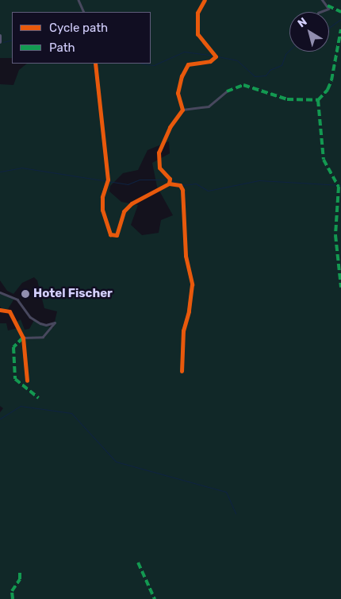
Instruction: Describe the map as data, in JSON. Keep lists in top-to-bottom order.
{
  "places": ["Hotel Fischer"],
  "legend": ["Cycle path", "Path"],
  "north": "top left"
}
